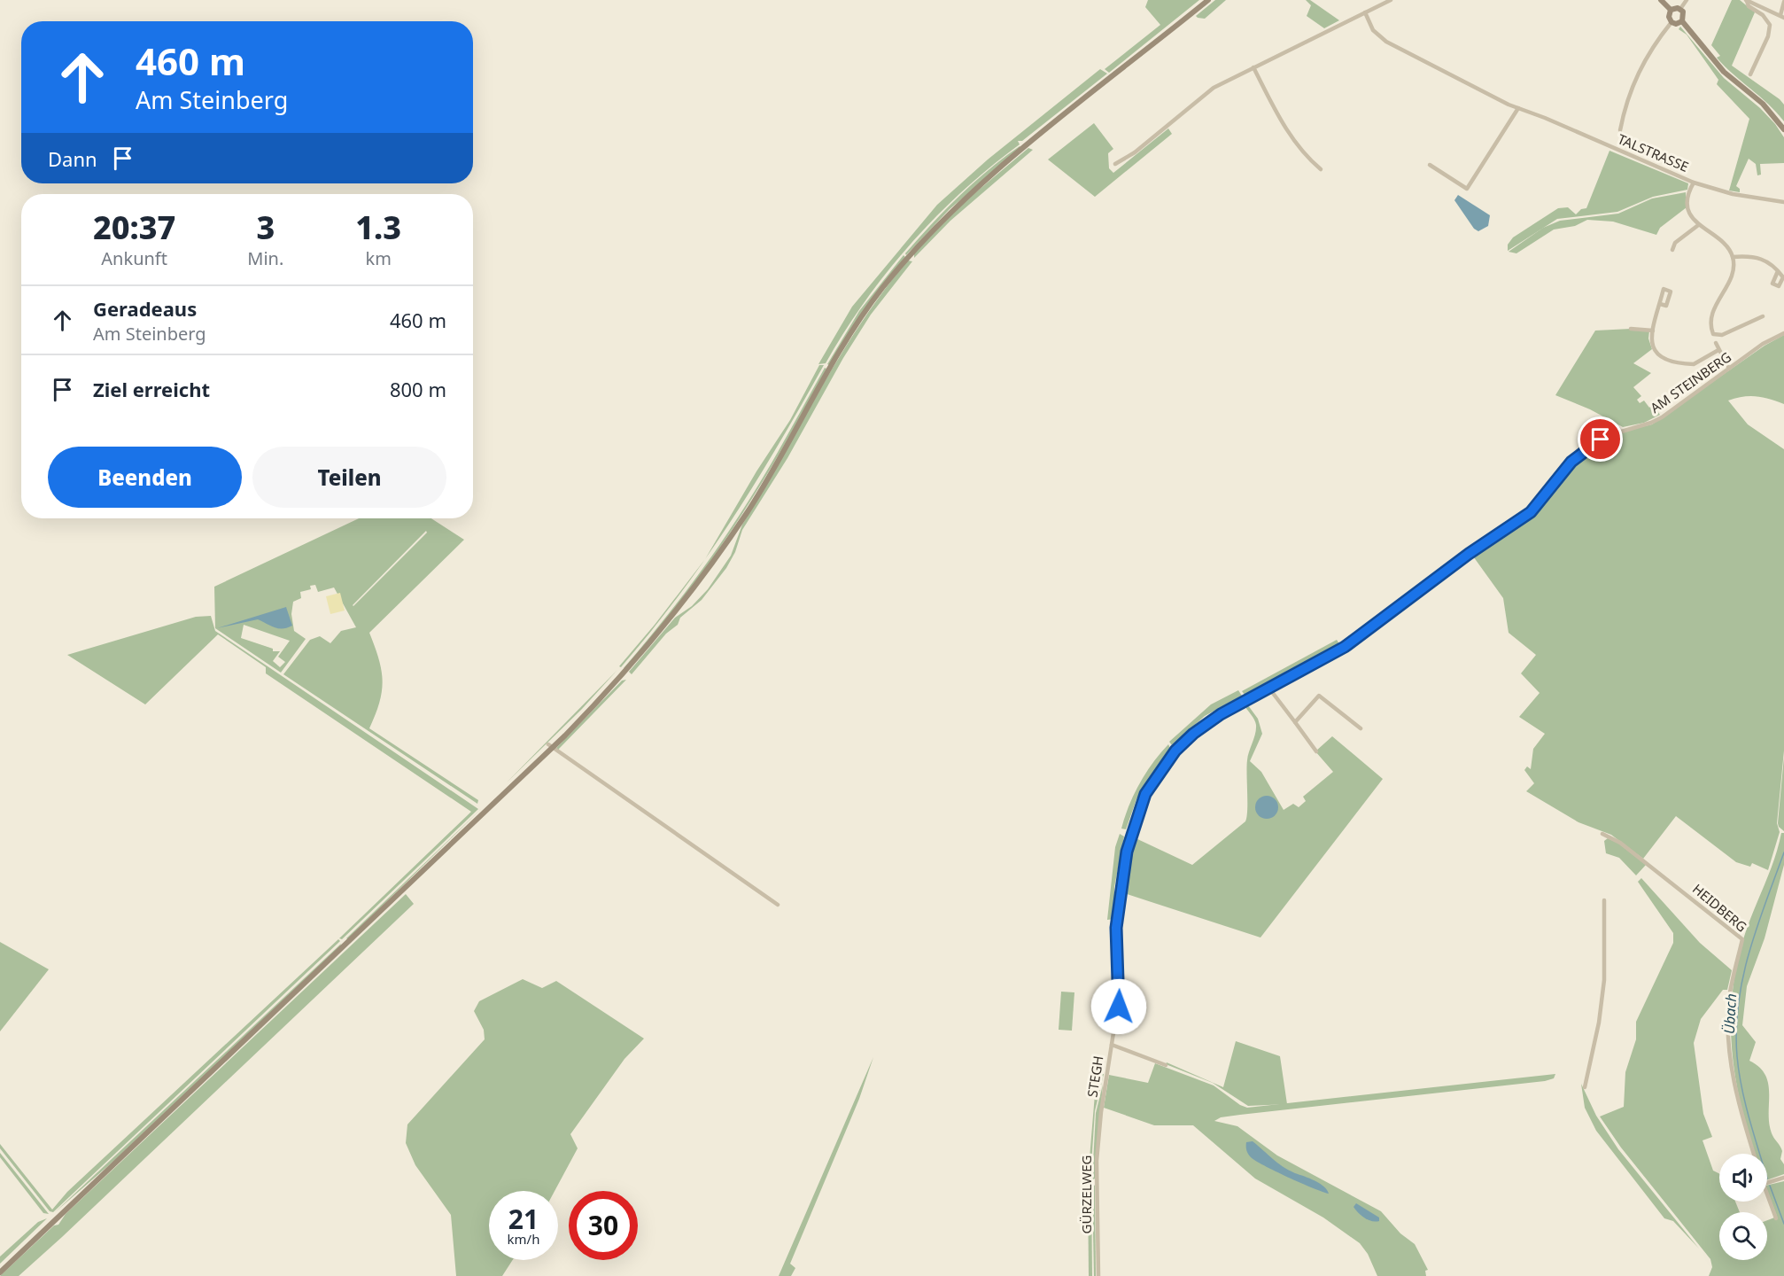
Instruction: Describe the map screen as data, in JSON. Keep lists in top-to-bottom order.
{
  "streets": {
    "street": [
      "TALSTRASSE",
      "AM STEINBERG",
      "HEIDBERG",
      "STEGH",
      "GÜRZELWEG"
    ]
  },
  "crossings": [
    ["AM STEINBERG", "STEGH"],
    ["STEGH", "GÜRZELWEG"]
  ],
  "water": ["Übach"],
  "page": {
    "turn": ["460 m", "Am Steinberg"],
    "then": "Dann",
    "eta": [
      "20:37",
      "Ankunft",
      "3",
      "Min.",
      "1.3",
      "km"
    ],
    "list": [
      {
        "name": "Geradeaus",
        "note": "Am Steinberg",
        "value": "460 m"
      },
      {
        "name": "Ziel erreicht",
        "value": "800 m"
      }
    ],
    "buttons": ["Beenden", "Teilen"],
    "speed": "21 km/h",
    "limit": "30"
  }
}
